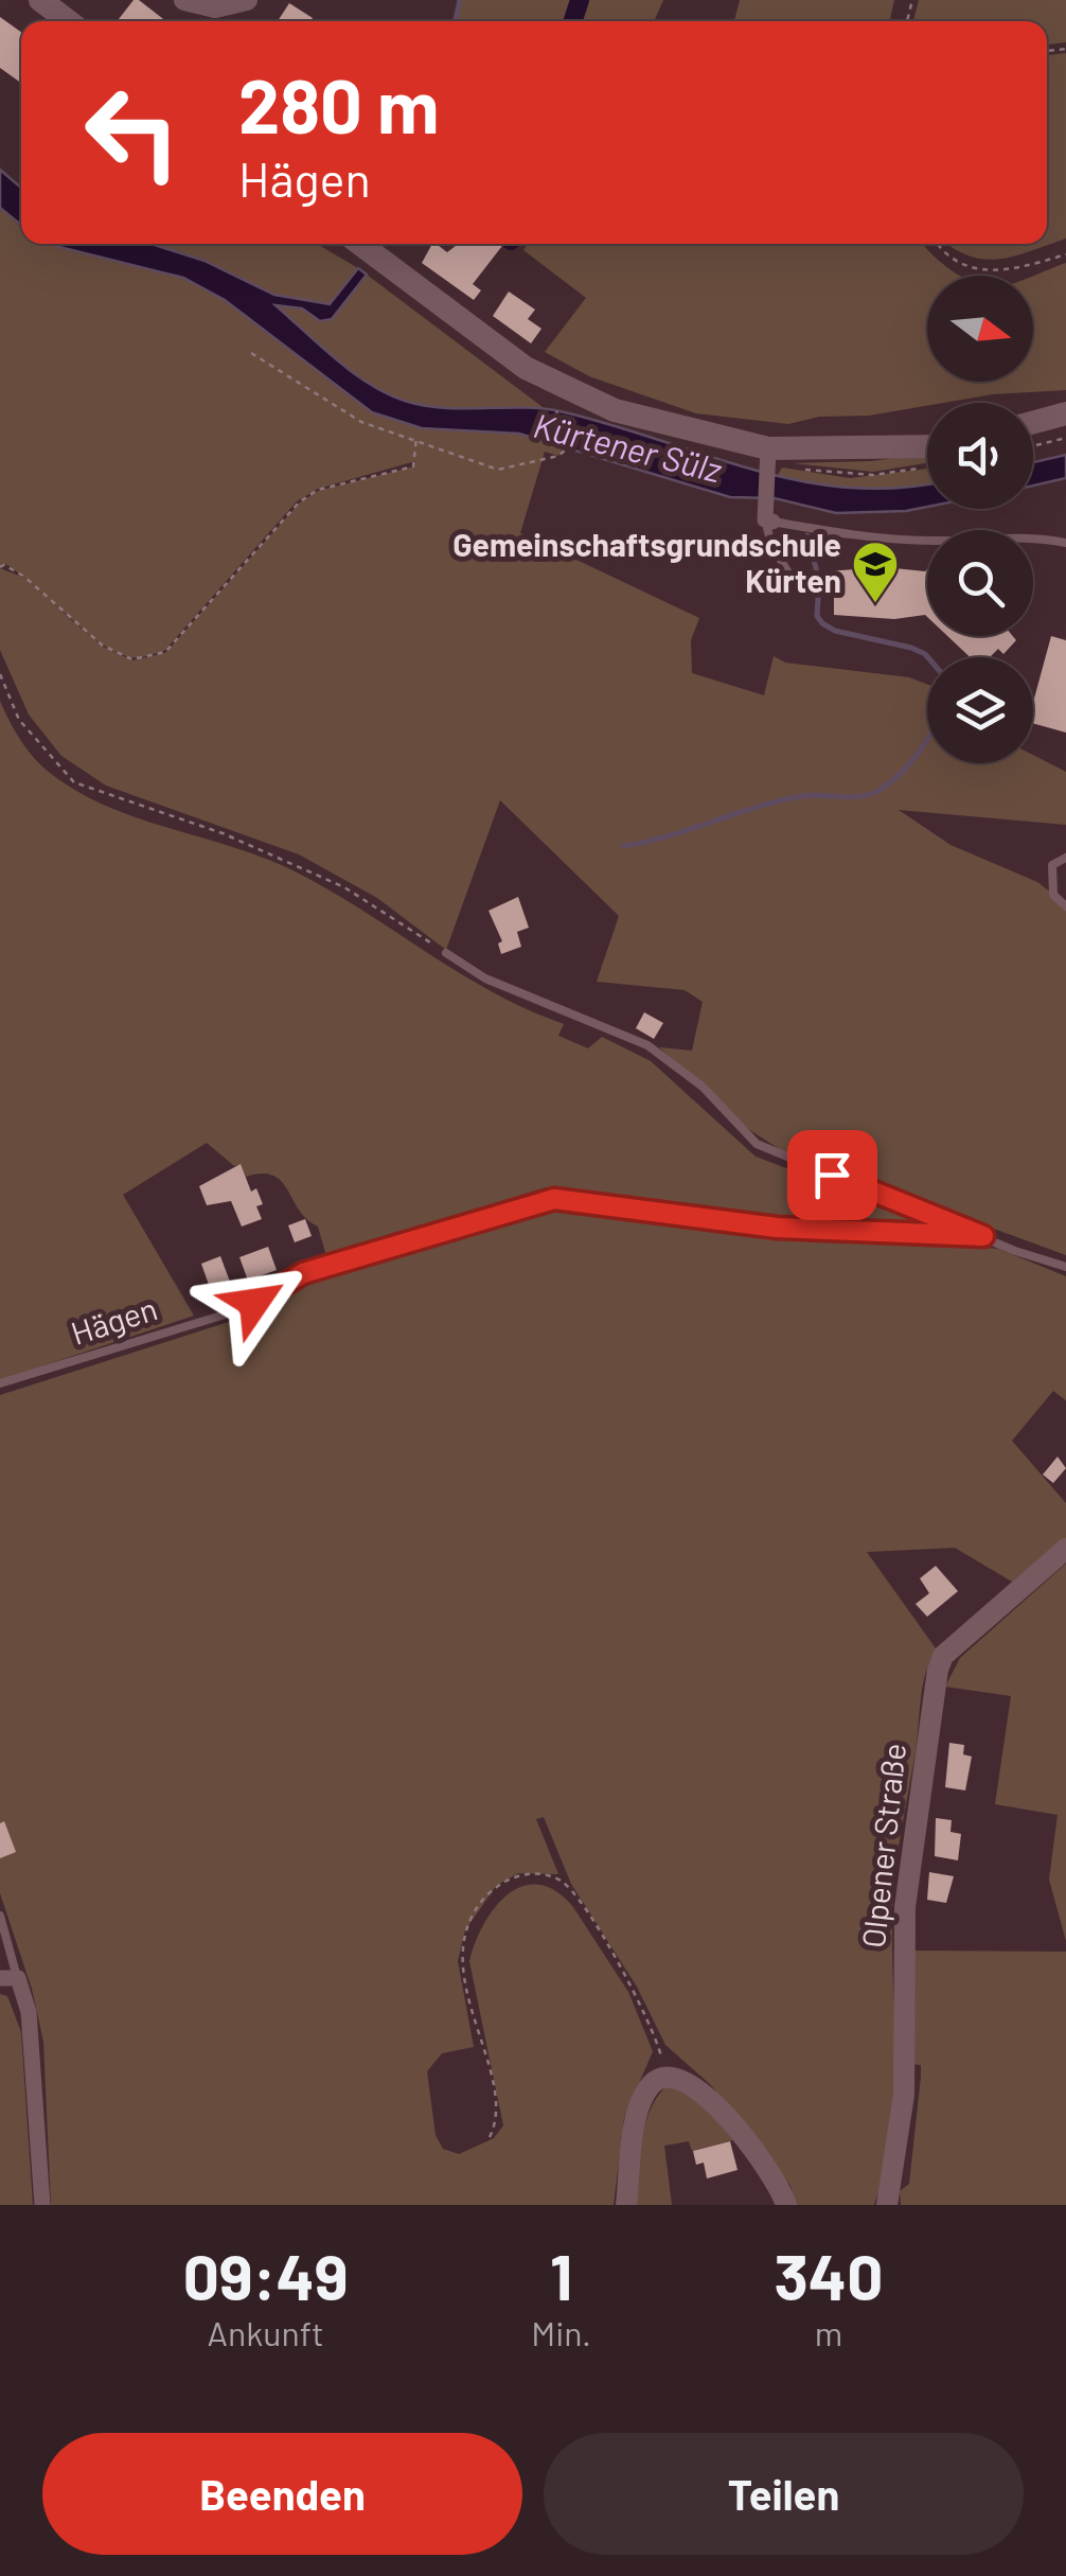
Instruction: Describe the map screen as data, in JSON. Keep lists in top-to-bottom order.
{
  "streets": {
    "street": ["Olpener Straße"],
    "lane": ["Hägen"]
  },
  "water": ["Kürtener Sülz"],
  "places": {
    "school or university": ["Gemeinschaftsgrundschule Kürten"]
  },
  "north": "right",
  "page": {
    "turn": ["280 m", "Hägen"],
    "eta": [
      "09:49",
      "Ankunft",
      "1",
      "Min.",
      "340",
      "m"
    ],
    "buttons": ["Beenden", "Teilen"]
  }
}
